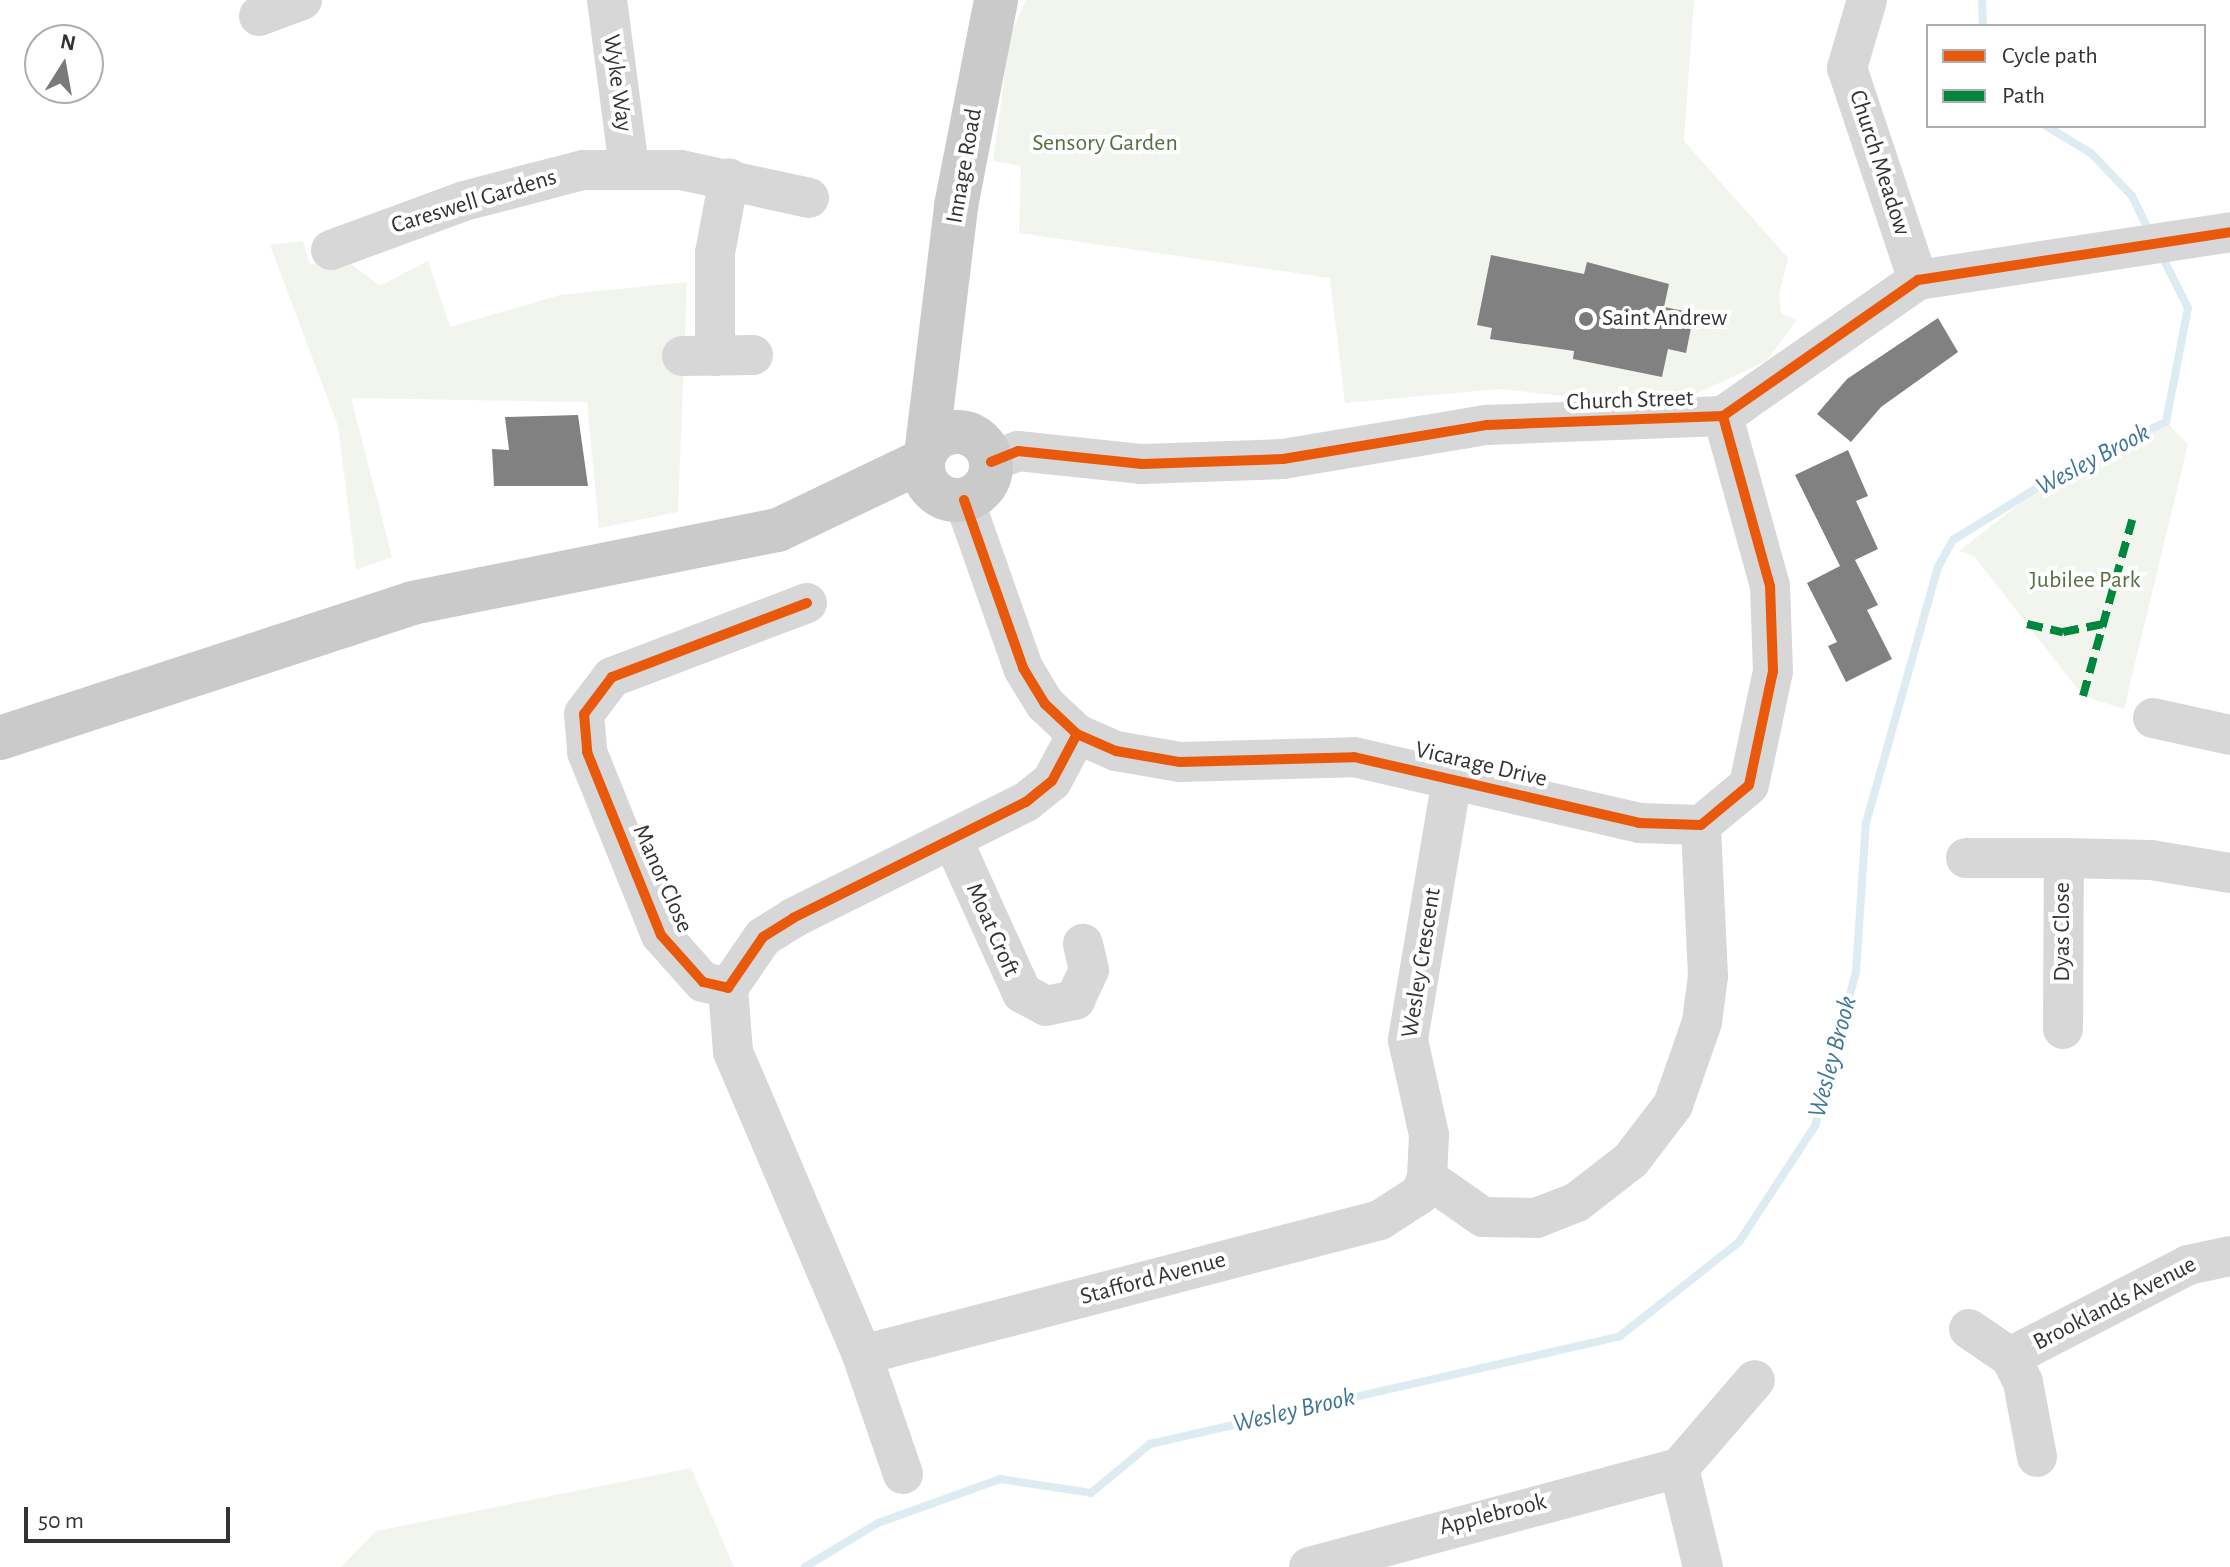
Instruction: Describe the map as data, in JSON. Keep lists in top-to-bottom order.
{
  "streets": {
    "main road": ["Innage Road"],
    "street": [
      "Wyke Way",
      "Church Meadow",
      "Careswell Gardens",
      "Church Street",
      "Vicarage Drive",
      "Manor Close",
      "Moat Croft",
      "Dyas Close",
      "Wesley Crescent",
      "Stafford Avenue",
      "Brooklands Avenue",
      "Applebrook"
    ]
  },
  "crossings": [
    ["Wyke Way", "Careswell Gardens"],
    ["Church Meadow", "Church Street"],
    ["Innage Road", "Church Street"],
    ["Vicarage Drive", "Wesley Crescent"],
    ["Wesley Crescent", "Stafford Avenue"]
  ],
  "water": ["Wesley Brook"],
  "parks": ["Sensory Garden", "Jubilee Park"],
  "places": ["Saint Andrew"],
  "legend": ["Cycle path", "Path"],
  "scale_bar": "50 m",
  "north": "top"
}
